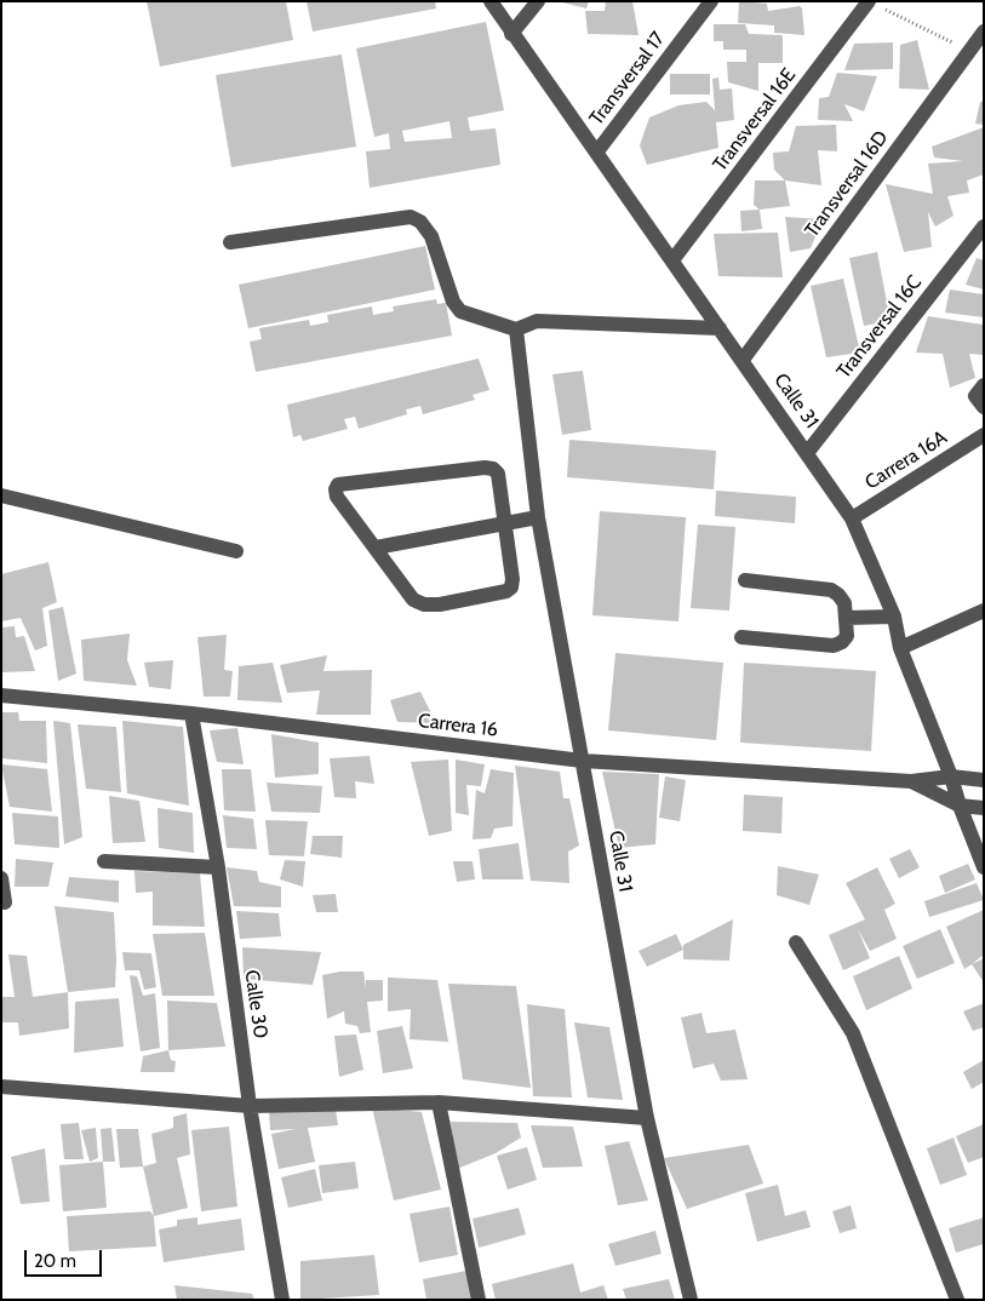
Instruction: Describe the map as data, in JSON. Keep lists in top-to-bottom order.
{
  "streets": {
    "street": [
      "Transversal 17",
      "Transversal 16E",
      "Transversal 16D",
      "Transversal 16C",
      "Calle 31",
      "Carrera 16A",
      "Carrera 16",
      "Calle 30"
    ]
  },
  "crossings": [
    ["Transversal 17", "Calle 31"],
    ["Transversal 16E", "Calle 31"],
    ["Transversal 16D", "Calle 31"],
    ["Transversal 16C", "Calle 31"],
    ["Calle 31", "Carrera 16A"],
    ["Calle 31", "Carrera 16"],
    ["Carrera 16", "Calle 30"]
  ],
  "scale_bar": "20 m"
}
